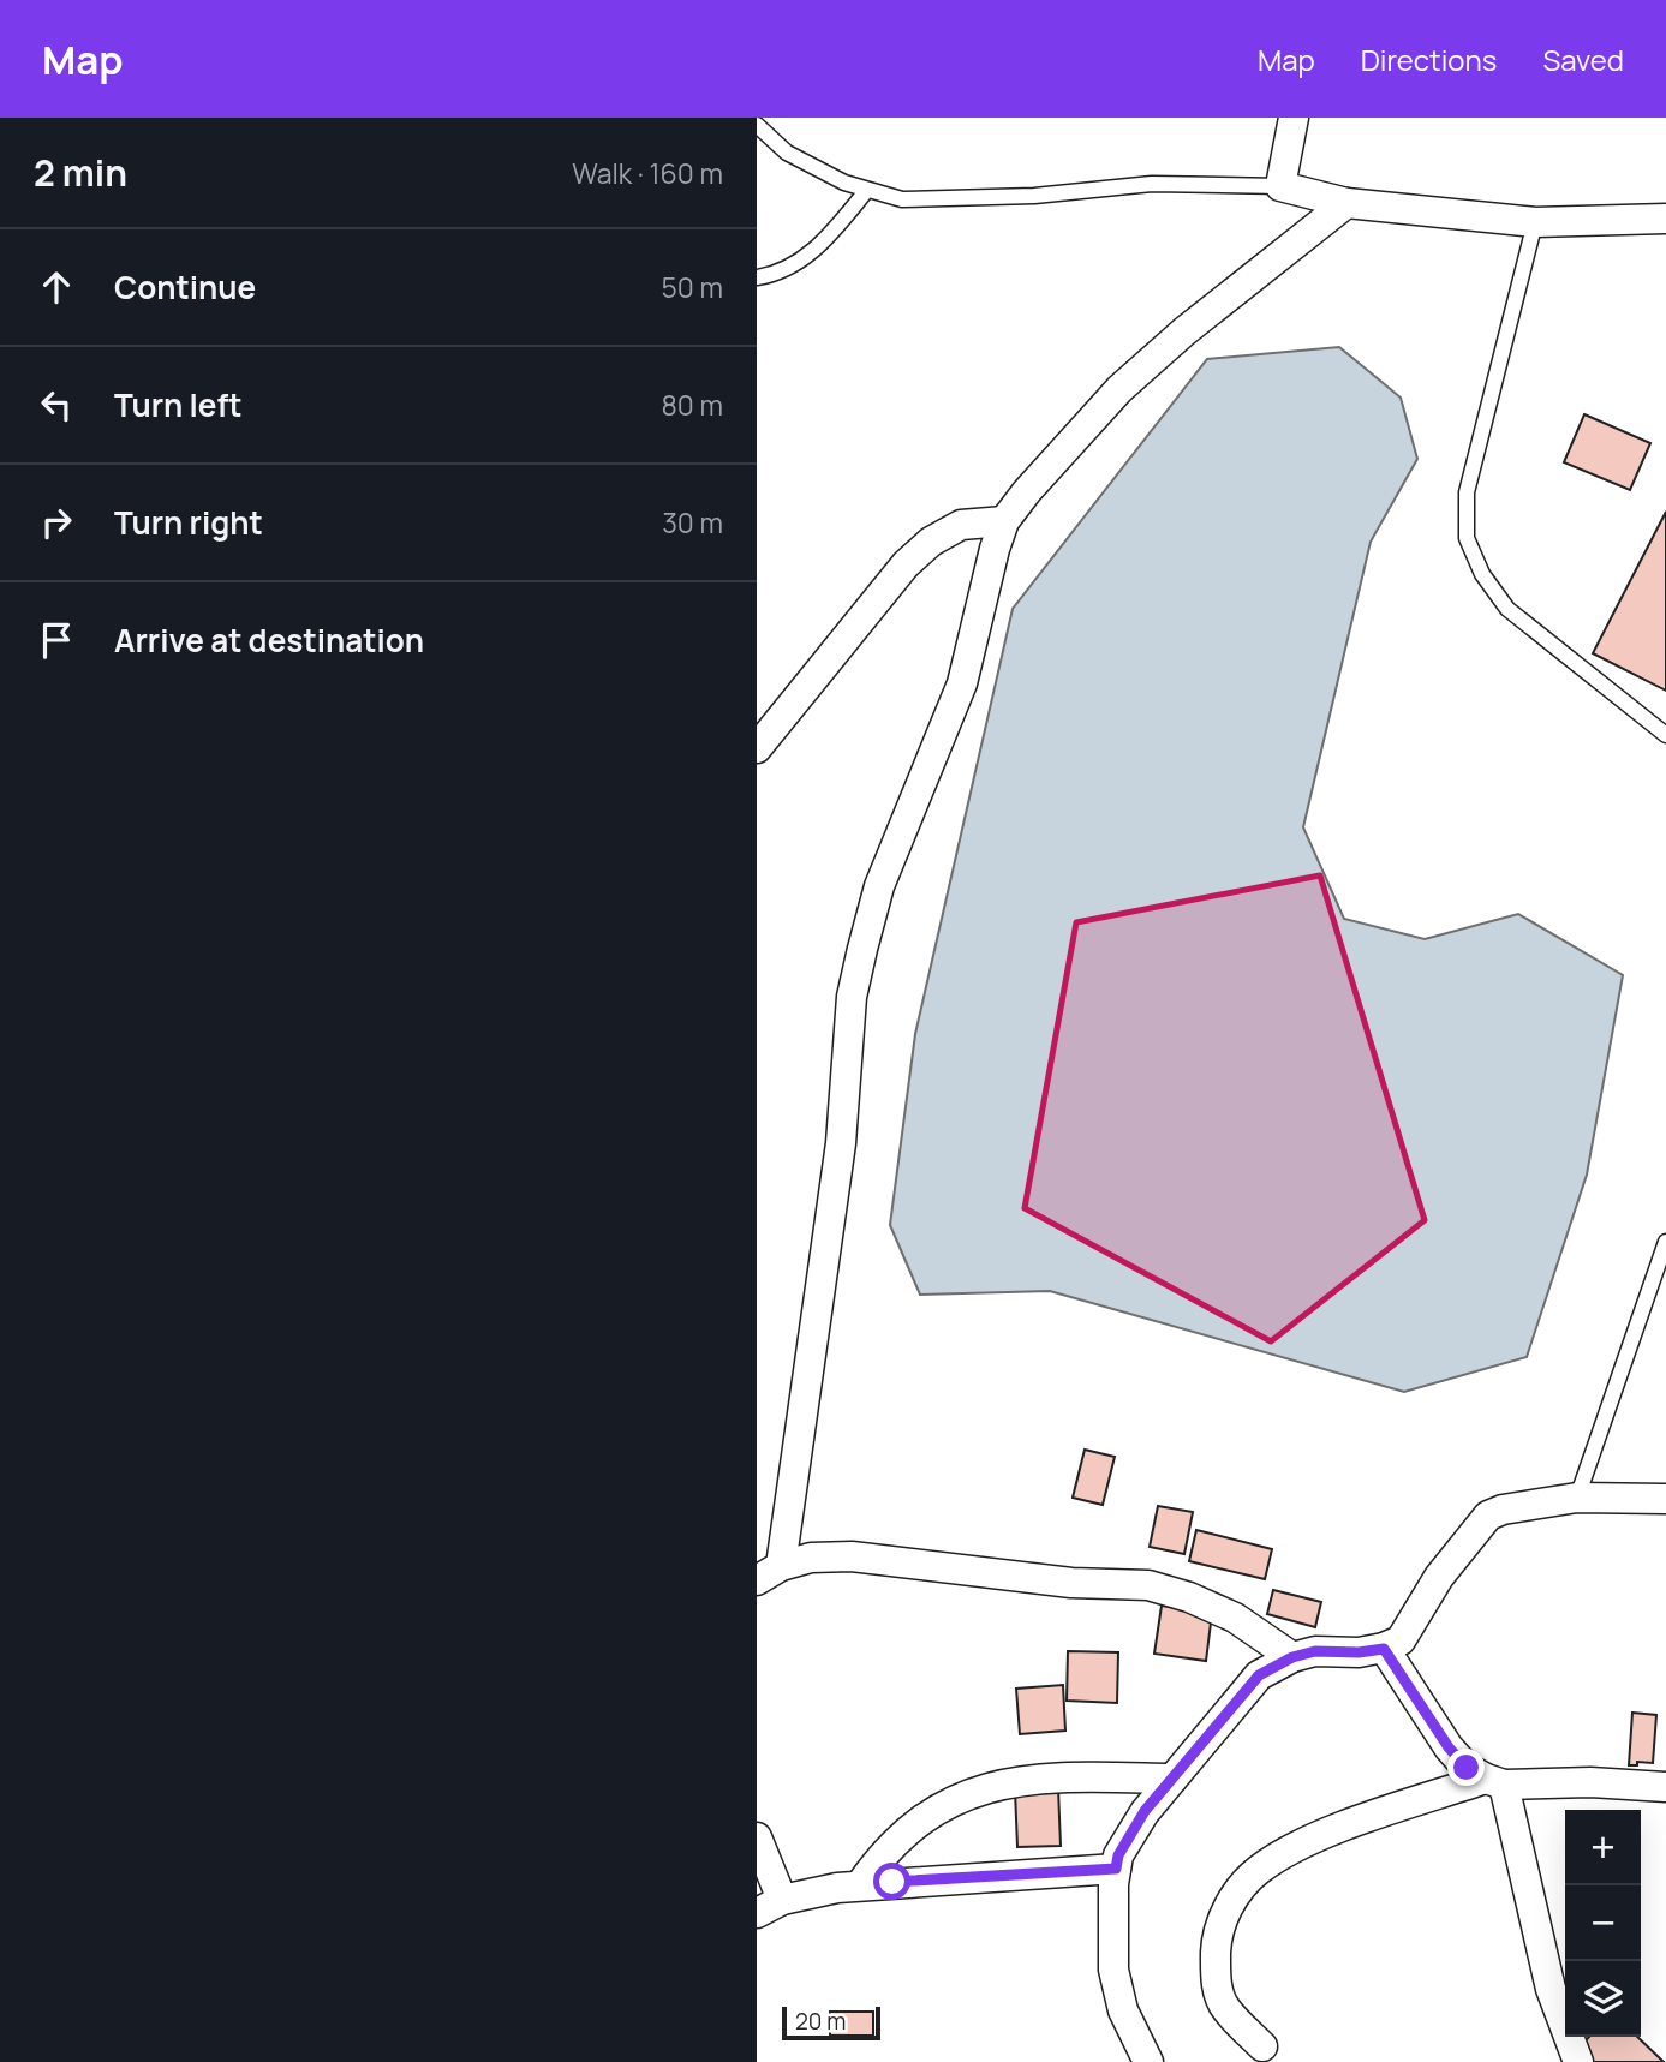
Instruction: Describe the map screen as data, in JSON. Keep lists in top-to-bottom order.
{
  "scale_bar": "20 m",
  "page": {
    "header": "Map",
    "nav": ["Map", "Directions", "Saved"],
    "heading": ["2 min", "Walk · 160 m"],
    "list": [
      ["Continue", "50 m"],
      ["Turn left", "80 m"],
      ["Turn right", "30 m"],
      "Arrive at destination"
    ],
    "map_buttons": ["+", "−"],
    "scale": "20 m"
  }
}
